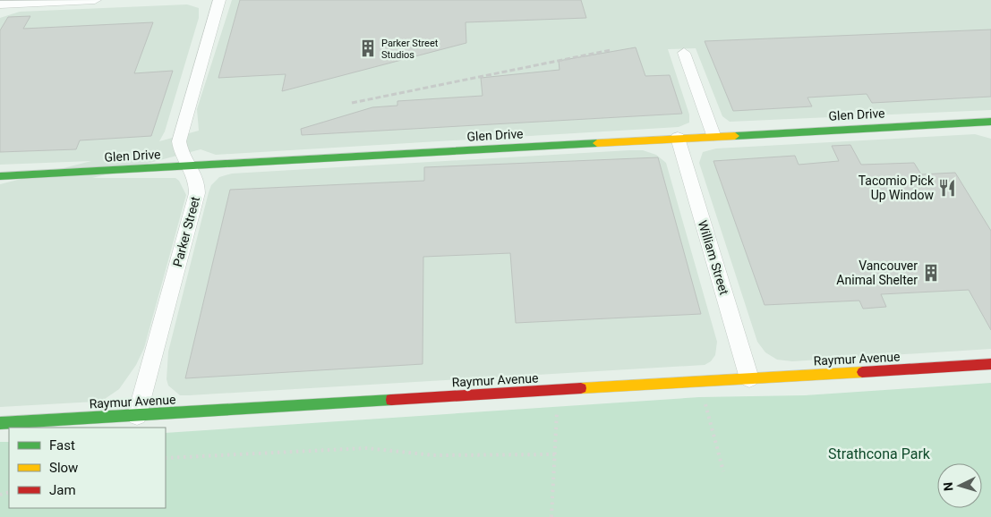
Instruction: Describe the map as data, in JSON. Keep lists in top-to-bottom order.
{
  "streets": {
    "street": [
      "Glen Drive",
      "Parker Street",
      "William Street",
      "Raymur Avenue"
    ]
  },
  "crossings": [
    ["Glen Drive", "Parker Street"],
    ["Glen Drive", "William Street"],
    ["Parker Street", "Raymur Avenue"],
    ["William Street", "Raymur Avenue"]
  ],
  "parks": ["Strathcona Park"],
  "places": {
    "building": ["Parker Street Studios", "Vancouver Animal Shelter"],
    "restaurant": ["Tacomio Pick Up Window"]
  },
  "legend": ["Fast", "Slow", "Jam"],
  "north": "left"
}
